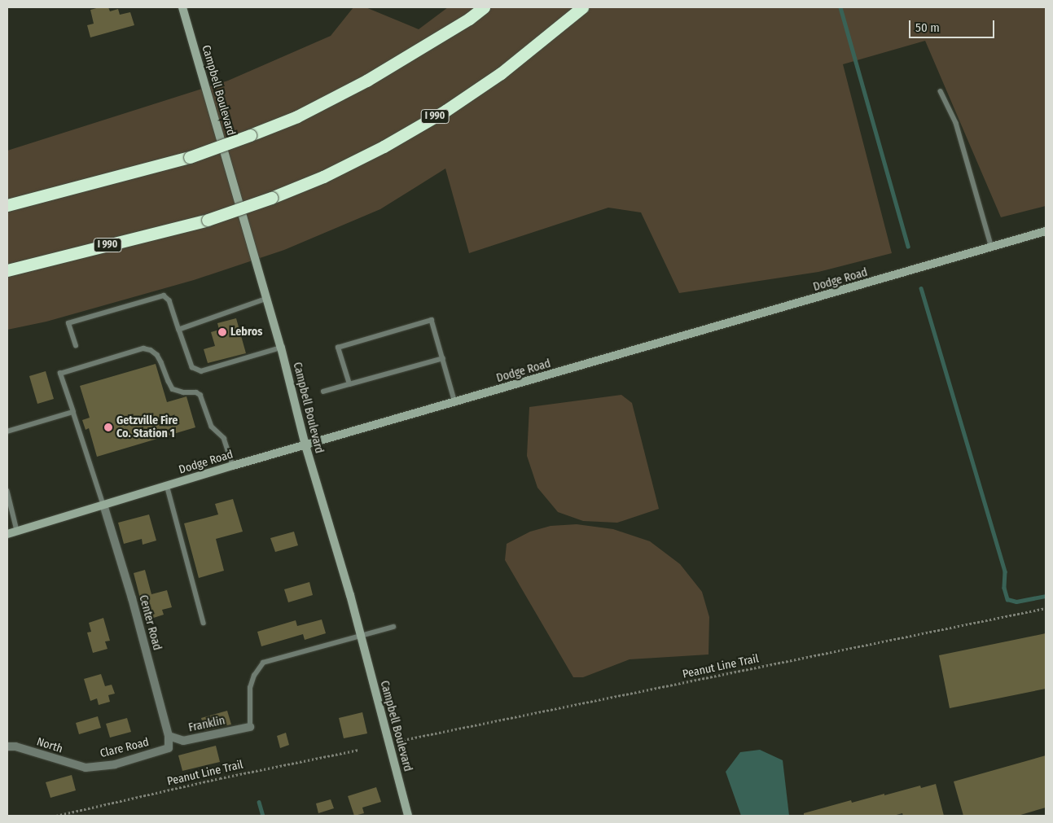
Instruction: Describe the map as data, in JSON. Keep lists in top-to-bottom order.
{
  "streets": {
    "highway": ["I 990"],
    "street": [
      "Campbell Boulevard",
      "Dodge Road",
      "Center Road",
      "Franklin",
      "North",
      "Clare Road"
    ],
    "path": ["Peanut Line Trail"]
  },
  "crossings": [
    ["Campbell Boulevard", "Dodge Road"],
    ["Dodge Road", "Center Road"],
    ["Center Road", "Franklin"],
    ["Center Road", "Clare Road"],
    ["North", "Clare Road"]
  ],
  "places": ["Lebros", "Getzville Fire Co. Station 1"],
  "scale_bar": "50 m"
}
